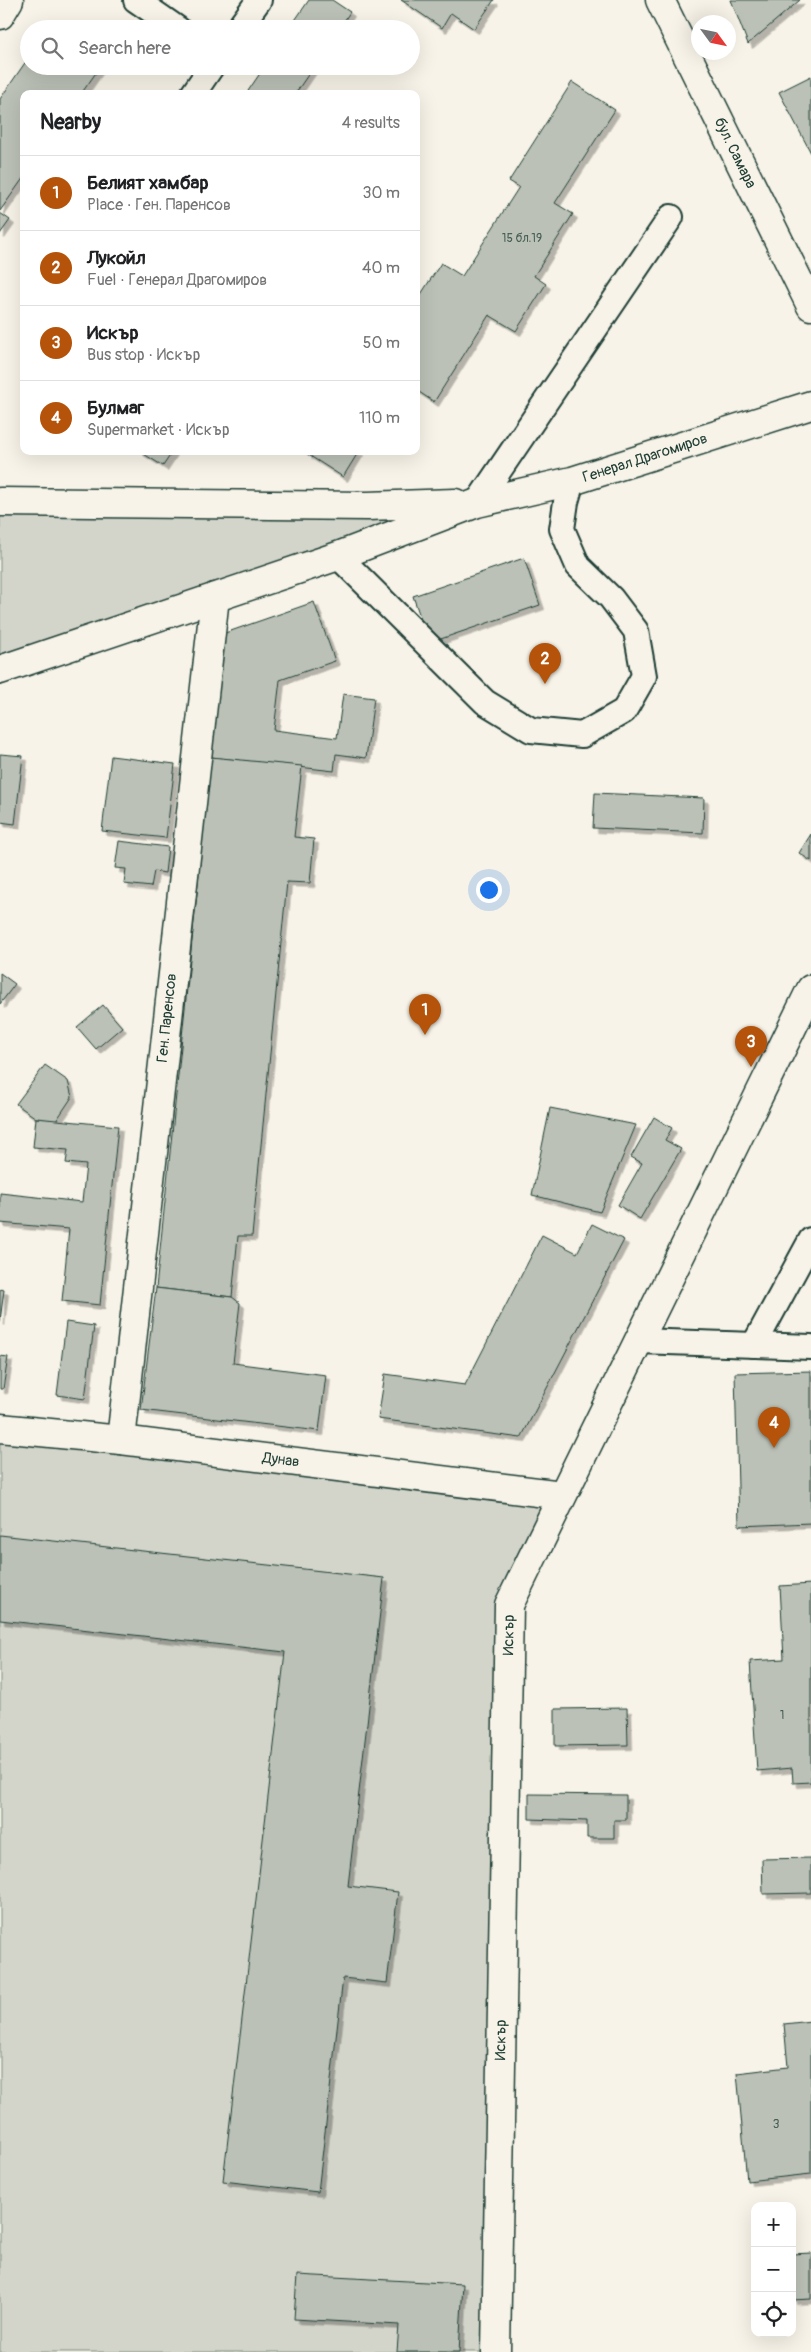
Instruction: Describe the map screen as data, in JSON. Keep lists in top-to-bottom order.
{
  "streets": {
    "street": [
      "бул. Самара",
      "Генерал Драгомиров",
      "Ген. Паренсов",
      "Дунав",
      "Искър"
    ]
  },
  "crossings": [
    ["Ген. Паренсов", "Дунав"],
    ["Дунав", "Искър"]
  ],
  "house_numbers": ["15 бл.19", "1", "3"],
  "north": "bottom right",
  "page": {
    "search": "Search here",
    "heading": ["Nearby", "4 results"],
    "list": [
      {
        "mark": "1",
        "name": "Белият хамбар",
        "note": "Place · Ген. Паренсов",
        "value": "30 m"
      },
      {
        "mark": "2",
        "name": "Лукойл",
        "note": "Fuel · Генерал Драгомиров",
        "value": "40 m"
      },
      {
        "mark": "3",
        "name": "Искър",
        "note": "Bus stop · Искър",
        "value": "50 m"
      },
      {
        "mark": "4",
        "name": "Булмаг",
        "note": "Supermarket · Искър",
        "value": "110 m"
      }
    ],
    "pins": [
      "2",
      "1",
      "3",
      "4"
    ],
    "map_buttons": ["+", "−"]
  }
}
